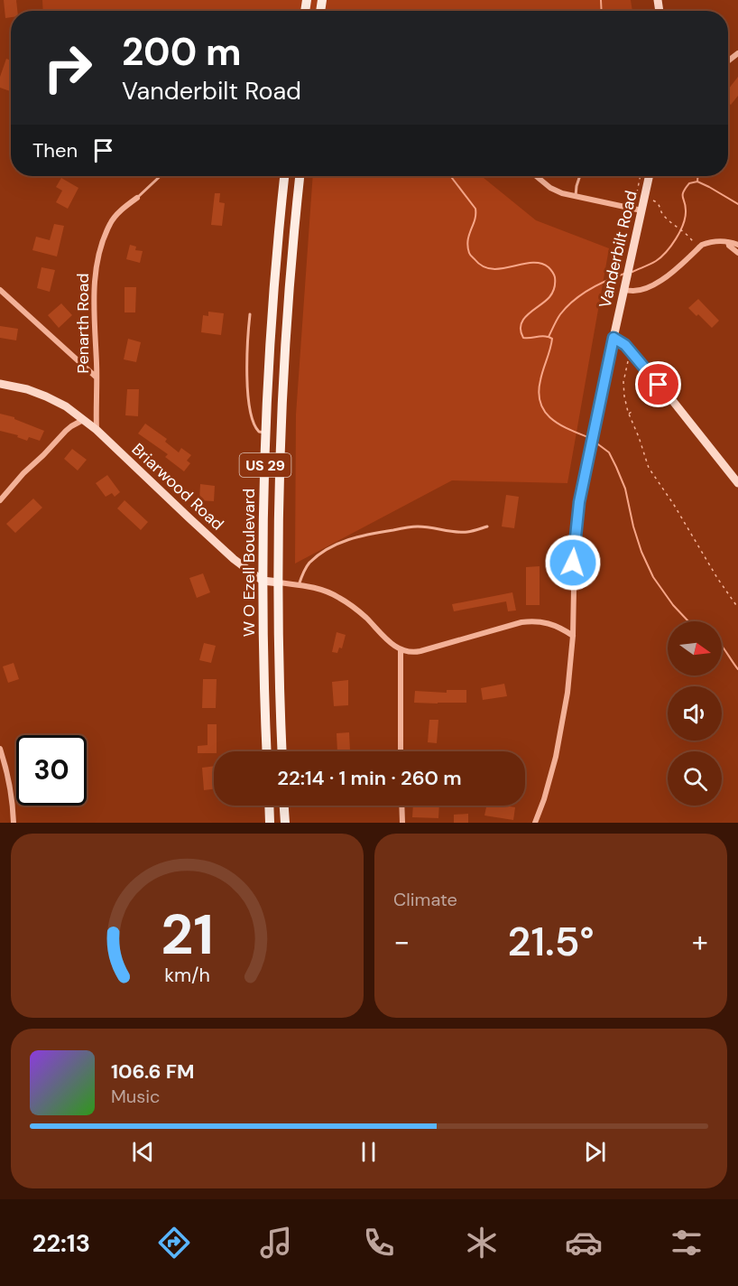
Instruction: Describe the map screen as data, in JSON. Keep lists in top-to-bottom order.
{
  "streets": {
    "main road": ["US 29", "W O Ezell Boulevard"],
    "street": ["Vanderbilt Road", "Penarth Road", "Briarwood Road"]
  },
  "crossings": [
    ["Penarth Road", "Briarwood Road"],
    ["Briarwood Road", "W O Ezell Boulevard"]
  ],
  "north": "right",
  "page": {
    "turn": ["200 m", "Vanderbilt Road"],
    "then": "Then",
    "limit": "30",
    "trip": "22:14 · 1 min · 260 m",
    "tile": "Climate",
    "heat": ["−", "21.5°", "+"],
    "song": ["106.6 FM", "Music"],
    "tabs": "22:13",
    "gauge": ["21", "km/h"]
  }
}
